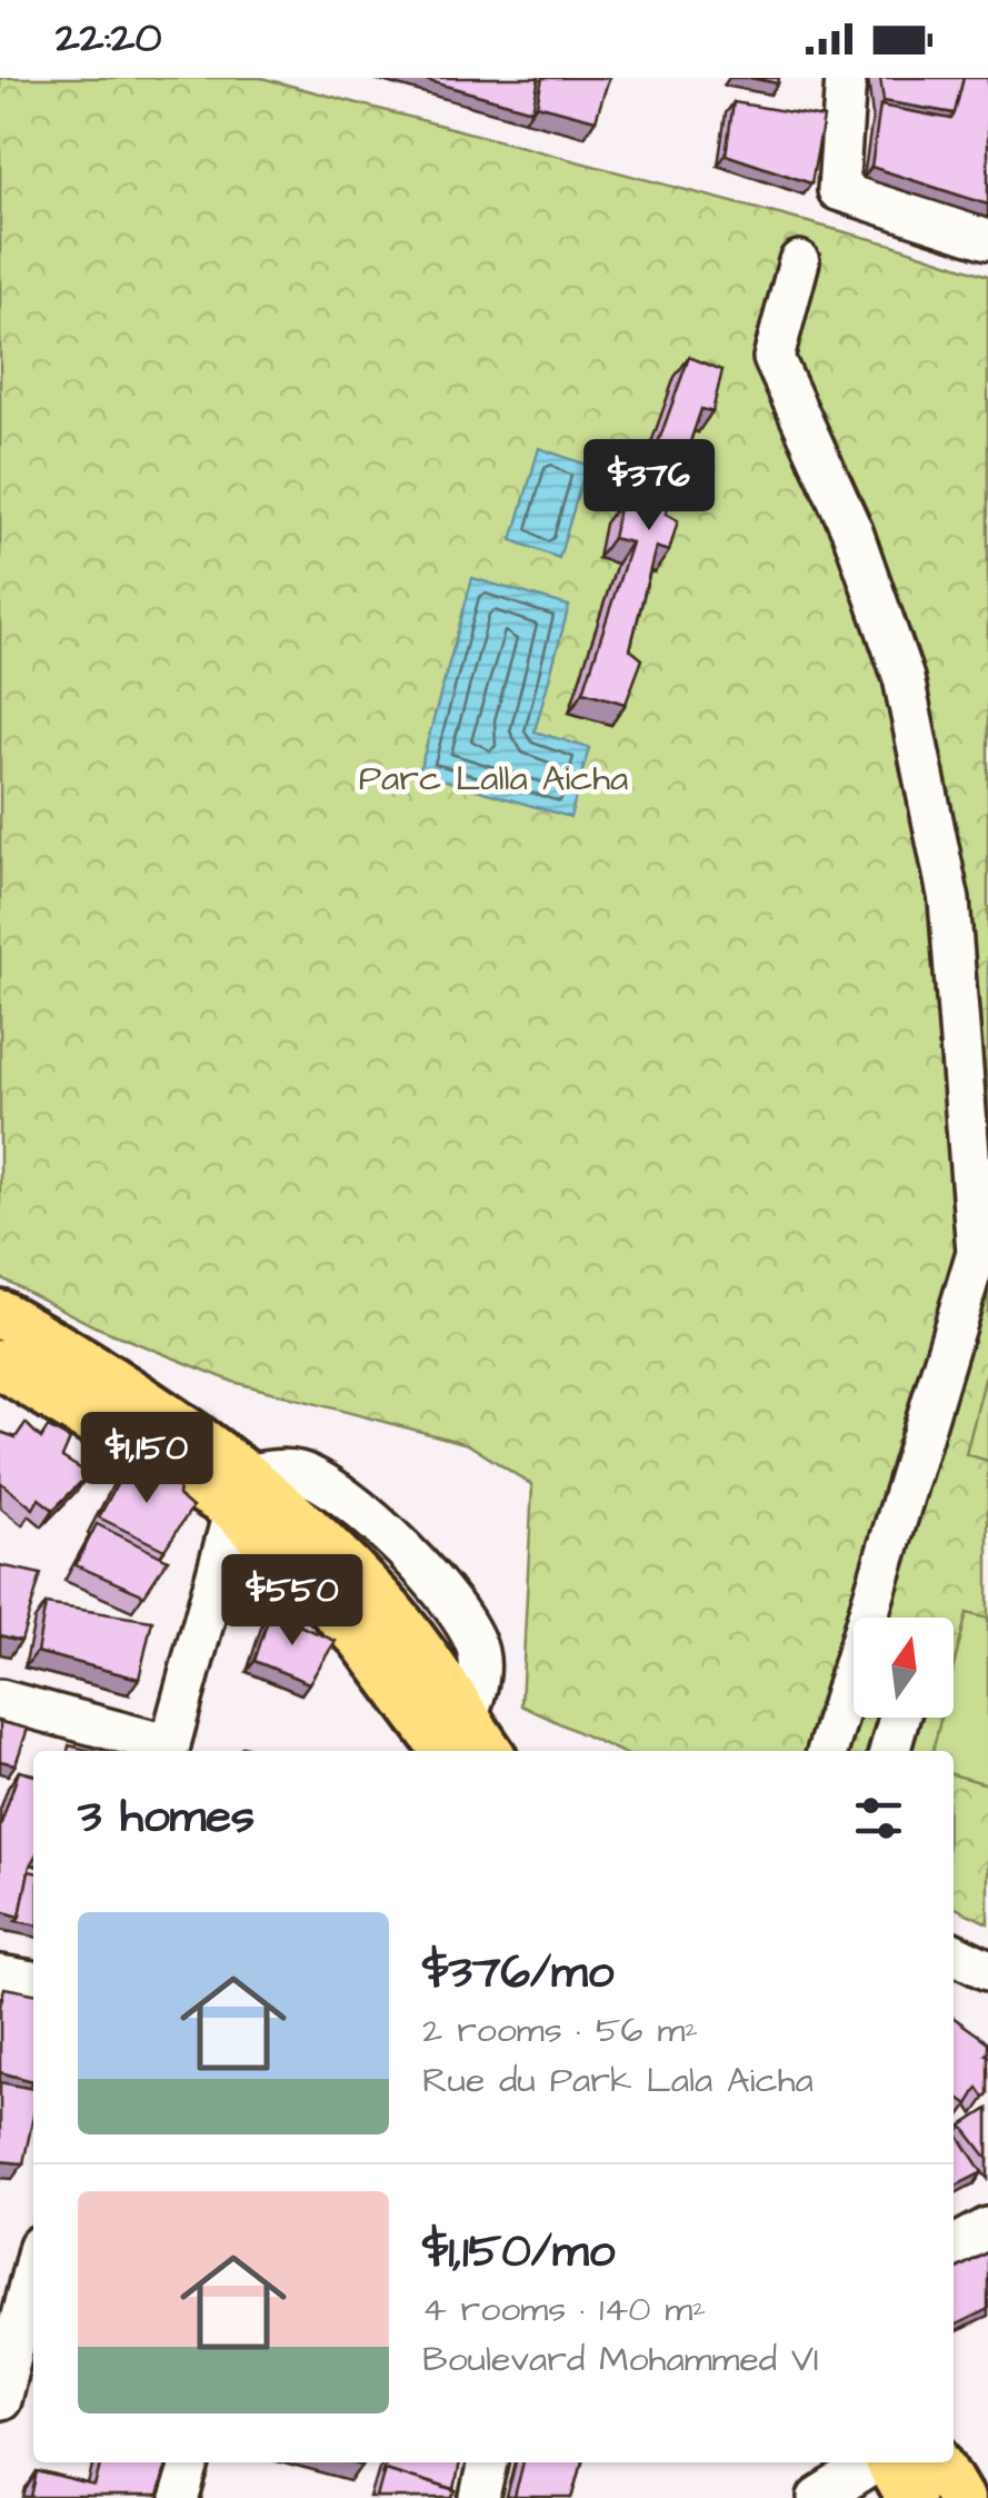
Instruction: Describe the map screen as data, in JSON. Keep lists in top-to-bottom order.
{
  "parks": ["Parc Lalla Aicha"],
  "north": "top",
  "page": {
    "status": "22:20",
    "price": ["$376", "$1,150", "$550"],
    "heading": "3 homes",
    "list": [
      {
        "name": "$376/mo",
        "note": "2 rooms · 56 m² · Rue du Park Lala Aicha"
      },
      {
        "name": "$1,150/mo",
        "note": "4 rooms · 140 m² · Boulevard Mohammed VI"
      }
    ]
  }
}
